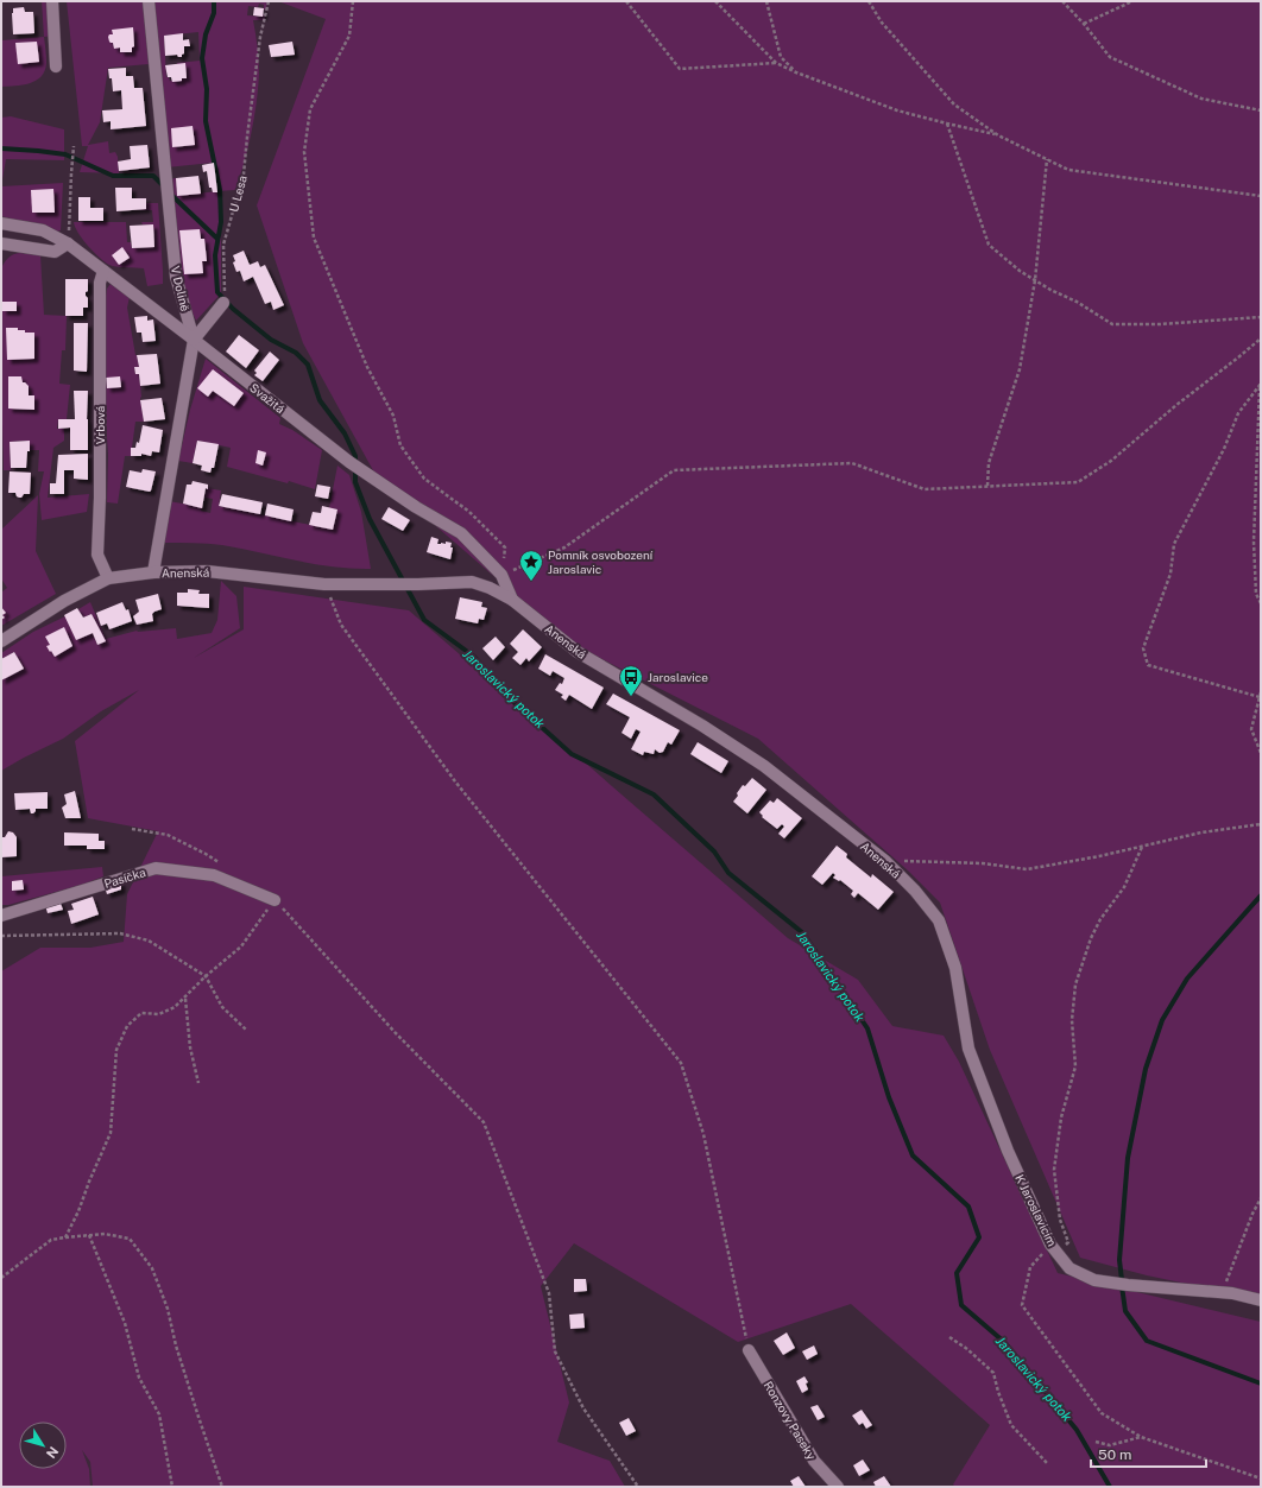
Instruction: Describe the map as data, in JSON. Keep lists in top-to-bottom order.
{
  "streets": {
    "street": [
      "V Dolině",
      "Svažitá",
      "Vrbová",
      "Anenská",
      "Pasíčka",
      "K Jaroslavicím",
      "Ronzovy Paseky"
    ],
    "path": ["U Lesa"]
  },
  "crossings": [
    ["V Dolině", "Svažitá"],
    ["V Dolině", "Anenská"],
    ["Svažitá", "Vrbová"],
    ["Svažitá", "Anenská"],
    ["Vrbová", "Anenská"],
    ["Anenská", "K Jaroslavicím"]
  ],
  "water": ["Jaroslavický potok"],
  "places": {
    "place": ["Pomník osvobození Jaroslavic"],
    "bus stop": ["Jaroslavice"]
  },
  "scale_bar": "50 m",
  "north": "bottom right"
}
